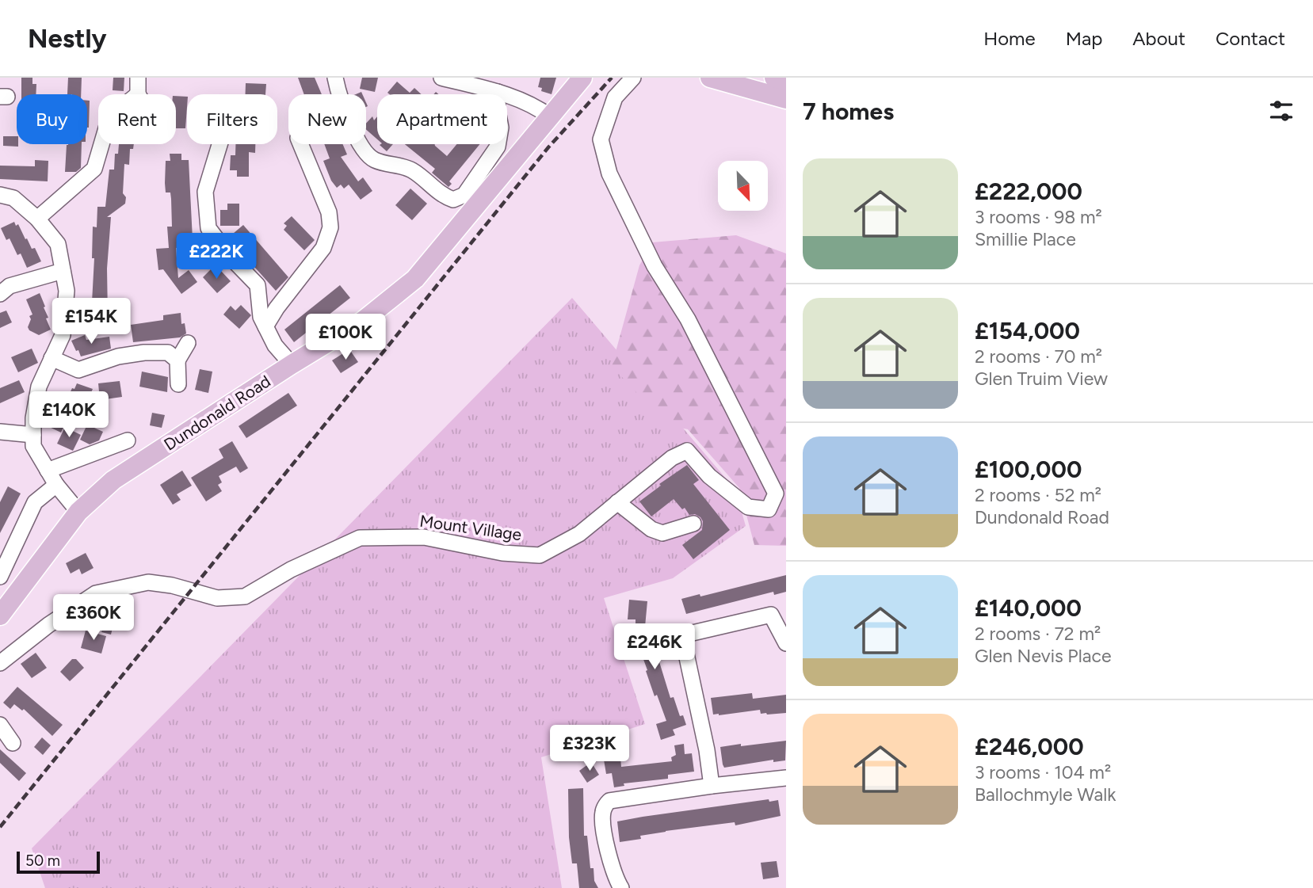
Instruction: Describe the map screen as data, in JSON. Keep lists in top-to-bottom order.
{
  "streets": {
    "main road": ["Dundonald Road"],
    "street": ["Mount Village"]
  },
  "scale_bar": "50 m",
  "north": "bottom right",
  "page": {
    "header": "Nestly",
    "nav": [
      "Home",
      "Map",
      "About",
      "Contact"
    ],
    "heading": "7 homes",
    "chip": [
      "Buy",
      "Rent",
      "Filters",
      "New",
      "Apartment"
    ],
    "list": [
      {
        "name": "£222,000",
        "note": "3 rooms · 98 m² · Smillie Place"
      },
      {
        "name": "£154,000",
        "note": "2 rooms · 70 m² · Glen Truim View"
      },
      {
        "name": "£100,000",
        "note": "2 rooms · 52 m² · Dundonald Road"
      },
      {
        "name": "£140,000",
        "note": "2 rooms · 72 m² · Glen Nevis Place"
      },
      {
        "name": "£246,000",
        "note": "3 rooms · 104 m² · Ballochmyle Walk"
      }
    ],
    "price": [
      "£222K",
      "£154K",
      "£100K",
      "£140K",
      "£360K",
      "£246K",
      "£323K"
    ],
    "scale": "50 m"
  }
}
